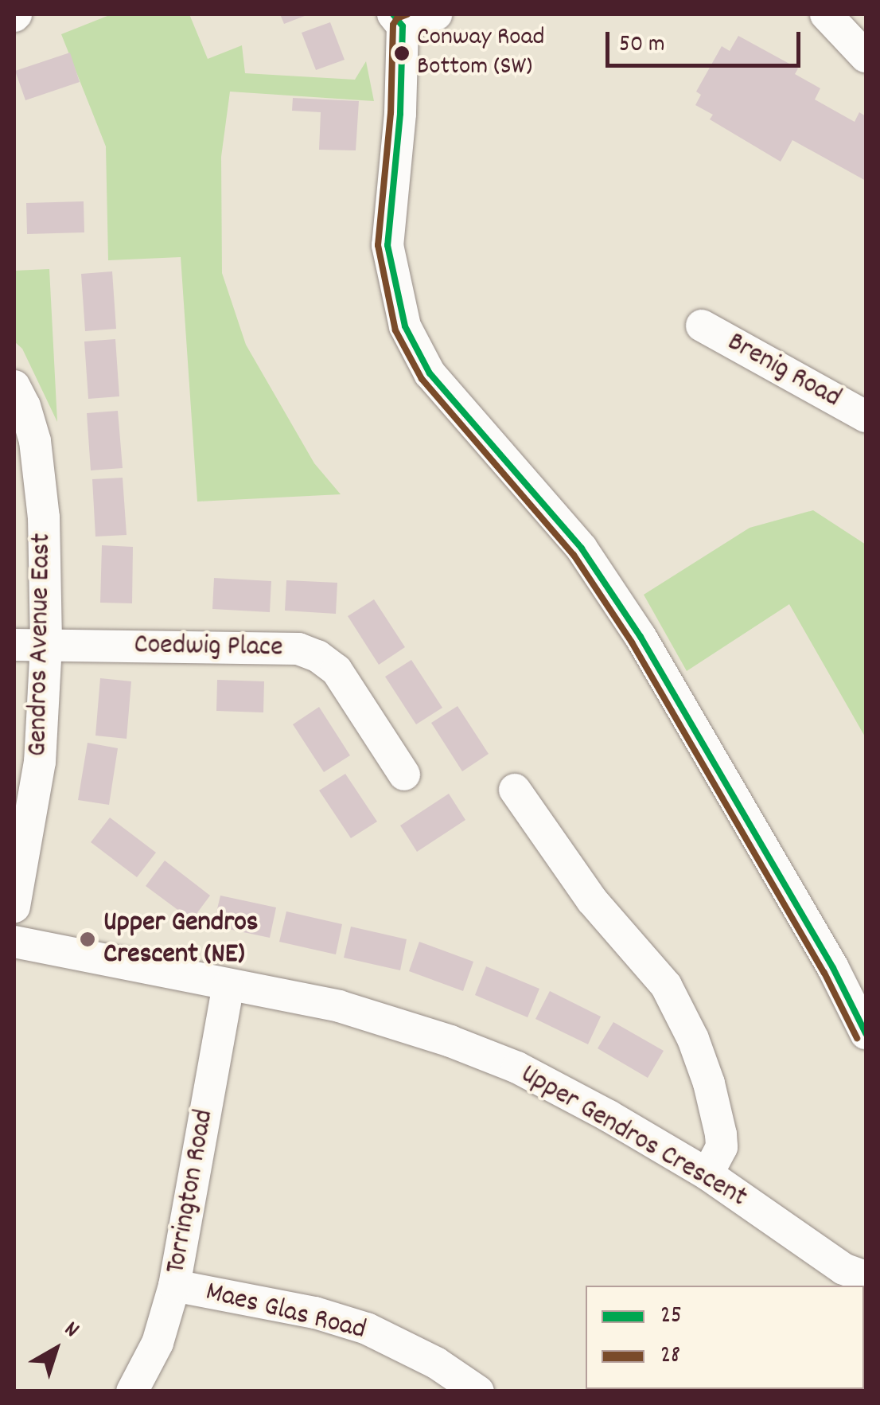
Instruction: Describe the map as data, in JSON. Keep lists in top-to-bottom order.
{
  "streets": {
    "street": [
      "Brenig Road",
      "Gendros Avenue East",
      "Coedwig Place",
      "Upper Gendros Crescent",
      "Torrington Road",
      "Maes Glas Road"
    ]
  },
  "crossings": [
    ["Gendros Avenue East", "Coedwig Place"],
    ["Upper Gendros Crescent", "Torrington Road"],
    ["Torrington Road", "Maes Glas Road"]
  ],
  "places": ["Conway Road Bottom (SW)", "Upper Gendros Crescent (NE)"],
  "lines": ["transit line 25", "transit line 28"],
  "legend": ["25", "28"],
  "scale_bar": "50 m",
  "north": "top right"
}
